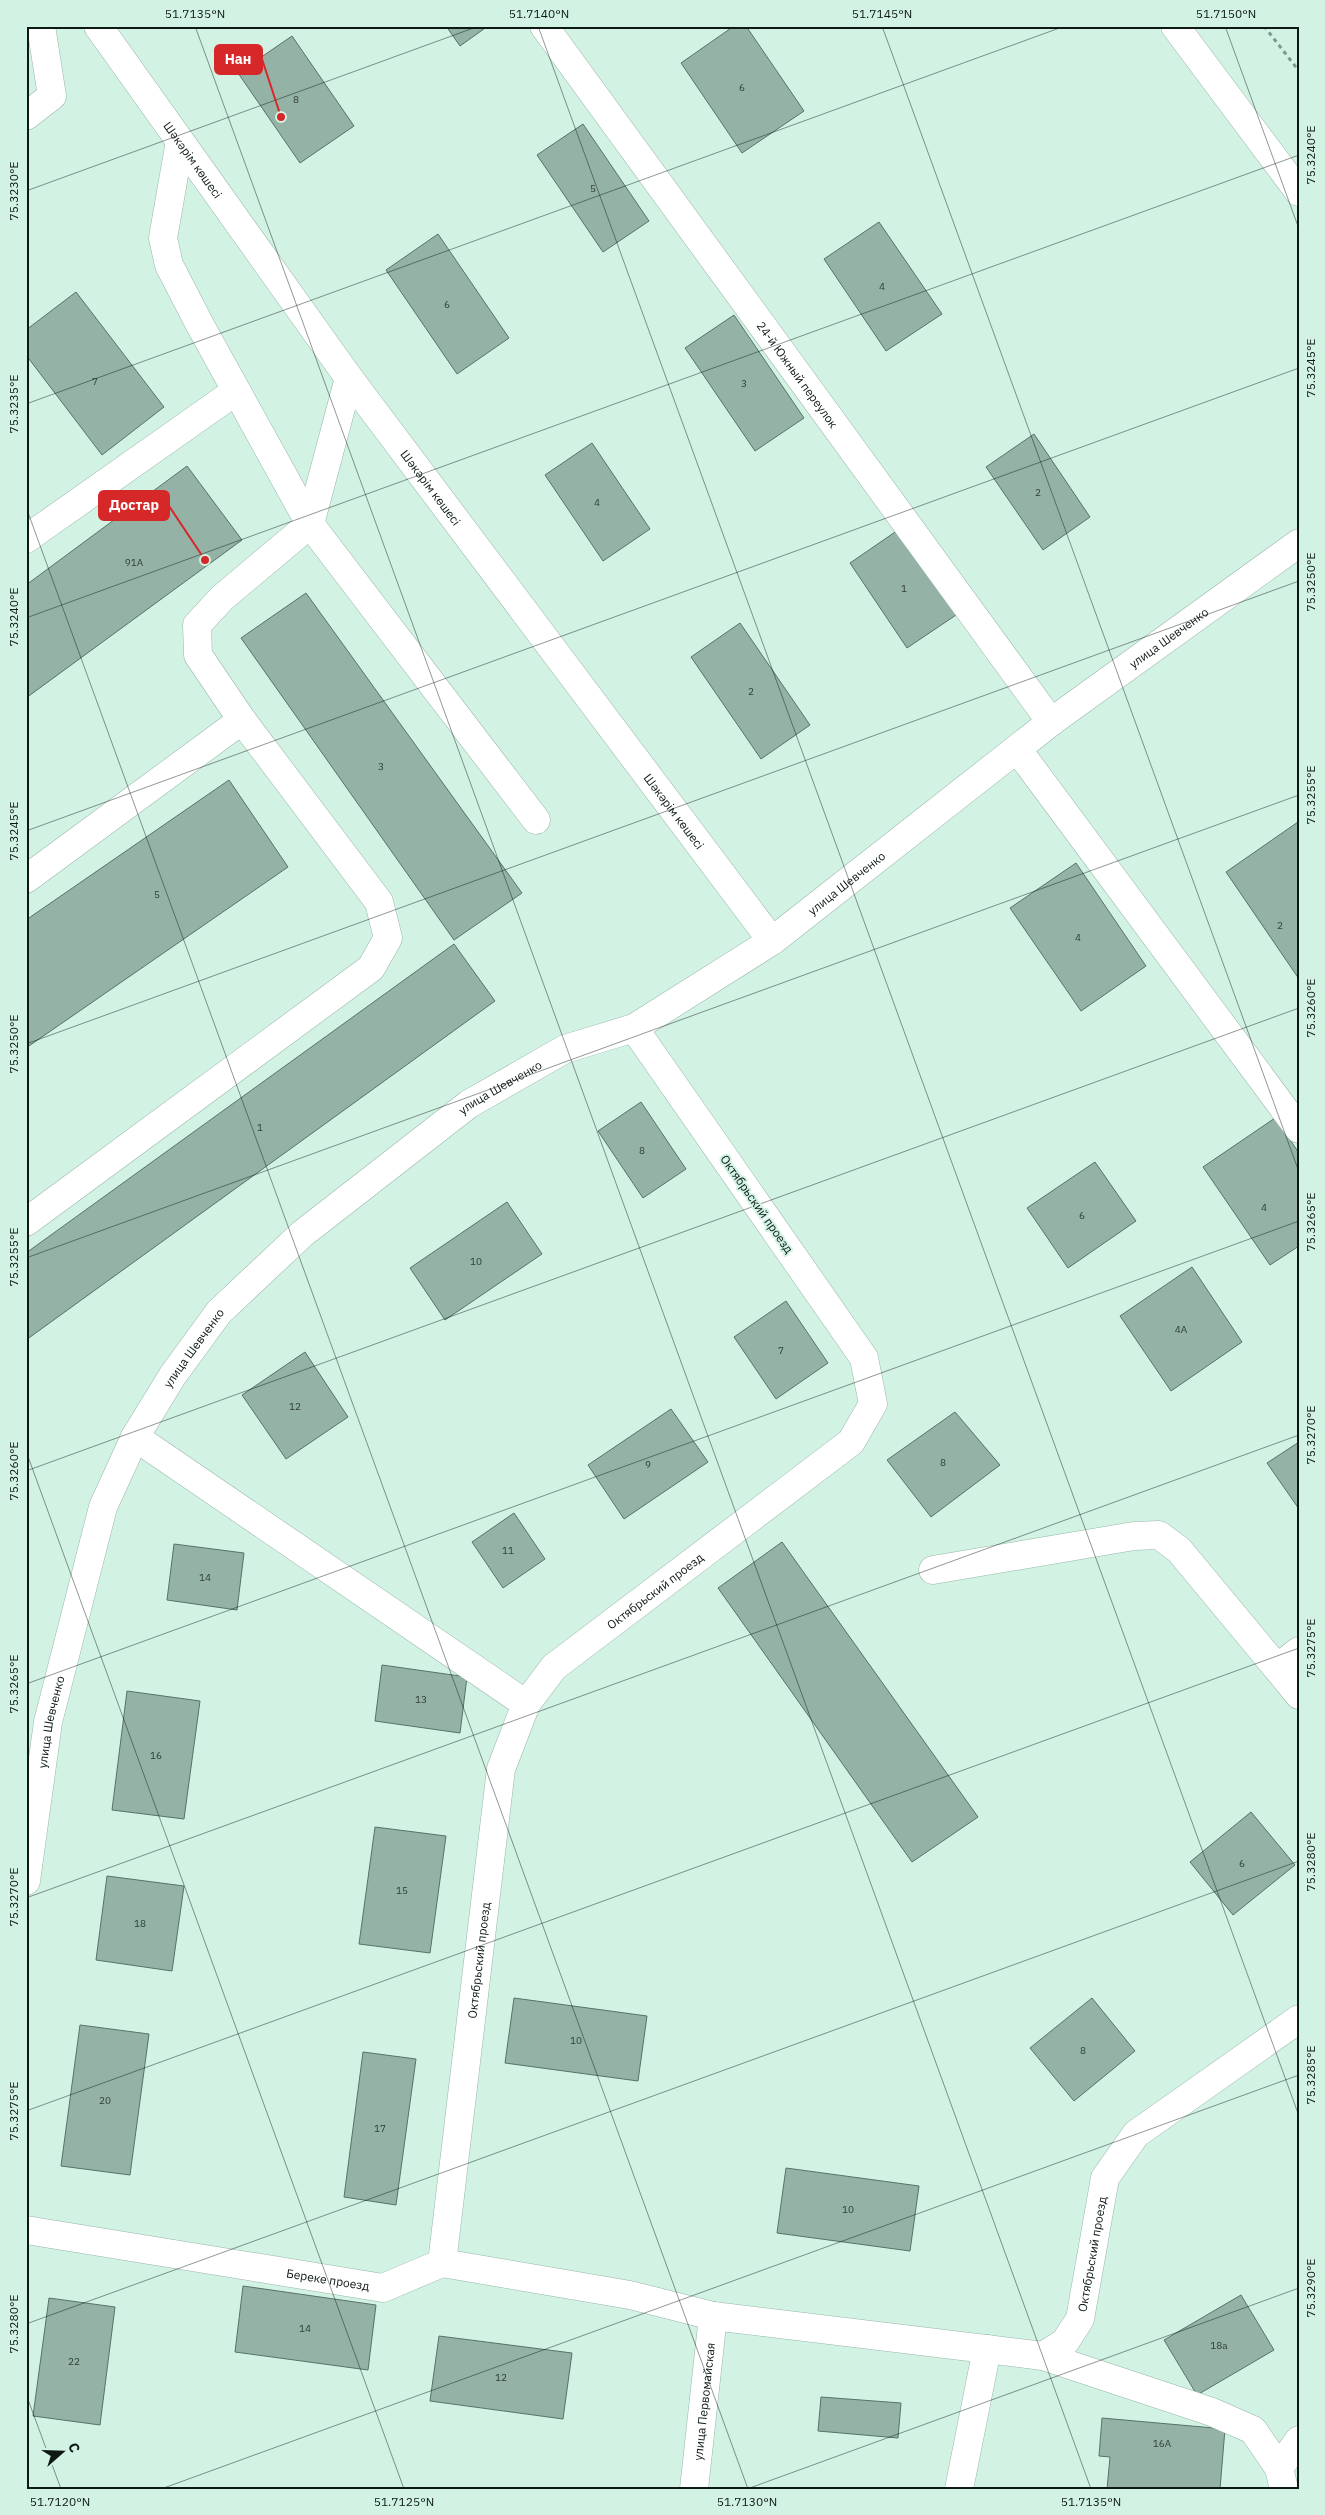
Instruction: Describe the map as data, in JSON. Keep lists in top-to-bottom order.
{
  "streets": {
    "street": [
      "Шәкәрім көшесі",
      "24-й Южный переулок",
      "улица Шевченко",
      "Октябрьский проезд",
      "Береке проезд",
      "улица Первомайская"
    ]
  },
  "crossings": [
    ["Шәкәрім көшесі", "улица Шевченко"],
    ["24-й Южный переулок", "улица Шевченко"],
    ["улица Шевченко", "Октябрьский проезд"],
    ["Октябрьский проезд", "Береке проезд"]
  ],
  "places": ["Нан", "Достар"],
  "house_numbers": [
    "6",
    "8",
    "5",
    "4",
    "6",
    "7",
    "3",
    "2",
    "4",
    "91А",
    "1",
    "2",
    "3",
    "5",
    "2",
    "4",
    "1",
    "8",
    "4",
    "6",
    "10",
    "4А",
    "7",
    "12",
    "8",
    "9",
    "11",
    "14",
    "13",
    "16",
    "6",
    "15",
    "18",
    "10",
    "8",
    "20",
    "17",
    "10",
    "14",
    "18а",
    "22",
    "12",
    "16А"
  ],
  "north": "right",
  "coordinates": [
    "51.7135°N",
    "51.7140°N",
    "51.7145°N",
    "51.7150°N",
    "75.3240°E",
    "75.3230°E",
    "75.3245°E",
    "75.3235°E",
    "75.3250°E",
    "75.3255°E",
    "75.3260°E",
    "75.3265°E",
    "75.3270°E",
    "75.3275°E",
    "75.3280°E",
    "75.3285°E",
    "75.3290°E",
    "51.7120°N",
    "51.7125°N",
    "51.7130°N"
  ]
}
